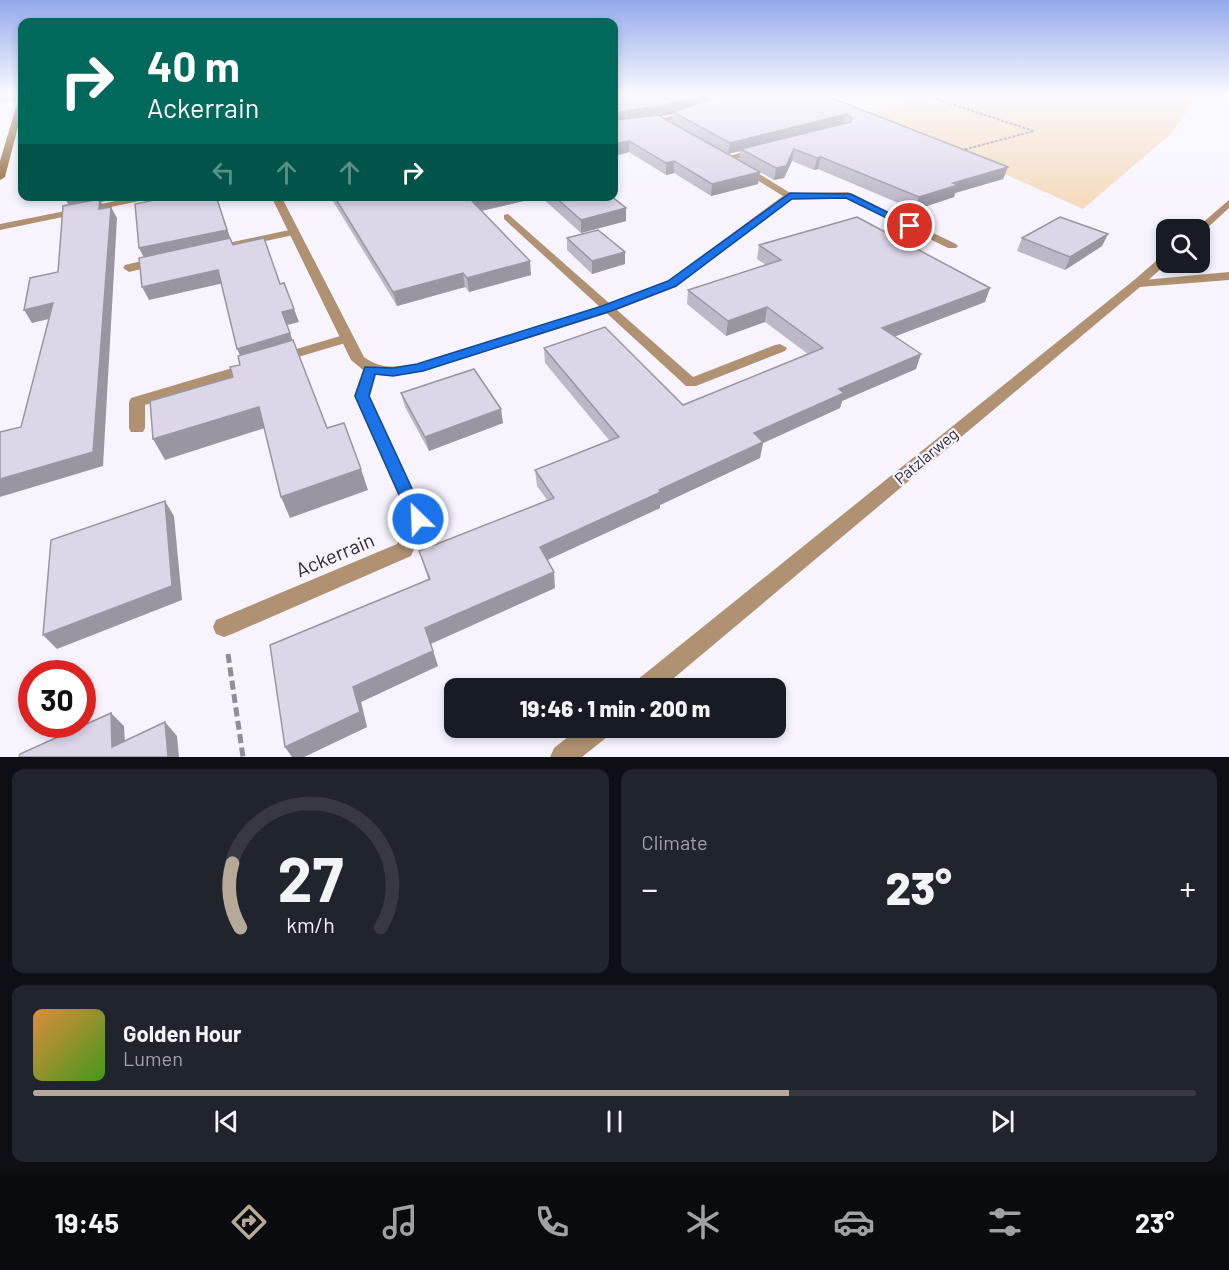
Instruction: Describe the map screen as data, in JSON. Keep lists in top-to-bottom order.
{
  "streets": {
    "street": ["Patzlarweg", "Ackerrain"]
  },
  "page": {
    "turn": ["40 m", "Ackerrain"],
    "limit": "30",
    "trip": "19:46 · 1 min · 200 m",
    "tile": "Climate",
    "heat": ["−", "23°", "+"],
    "song": ["Golden Hour", "Lumen"],
    "tabs": ["19:45", "23°"],
    "gauge": ["27", "km/h"]
  }
}
